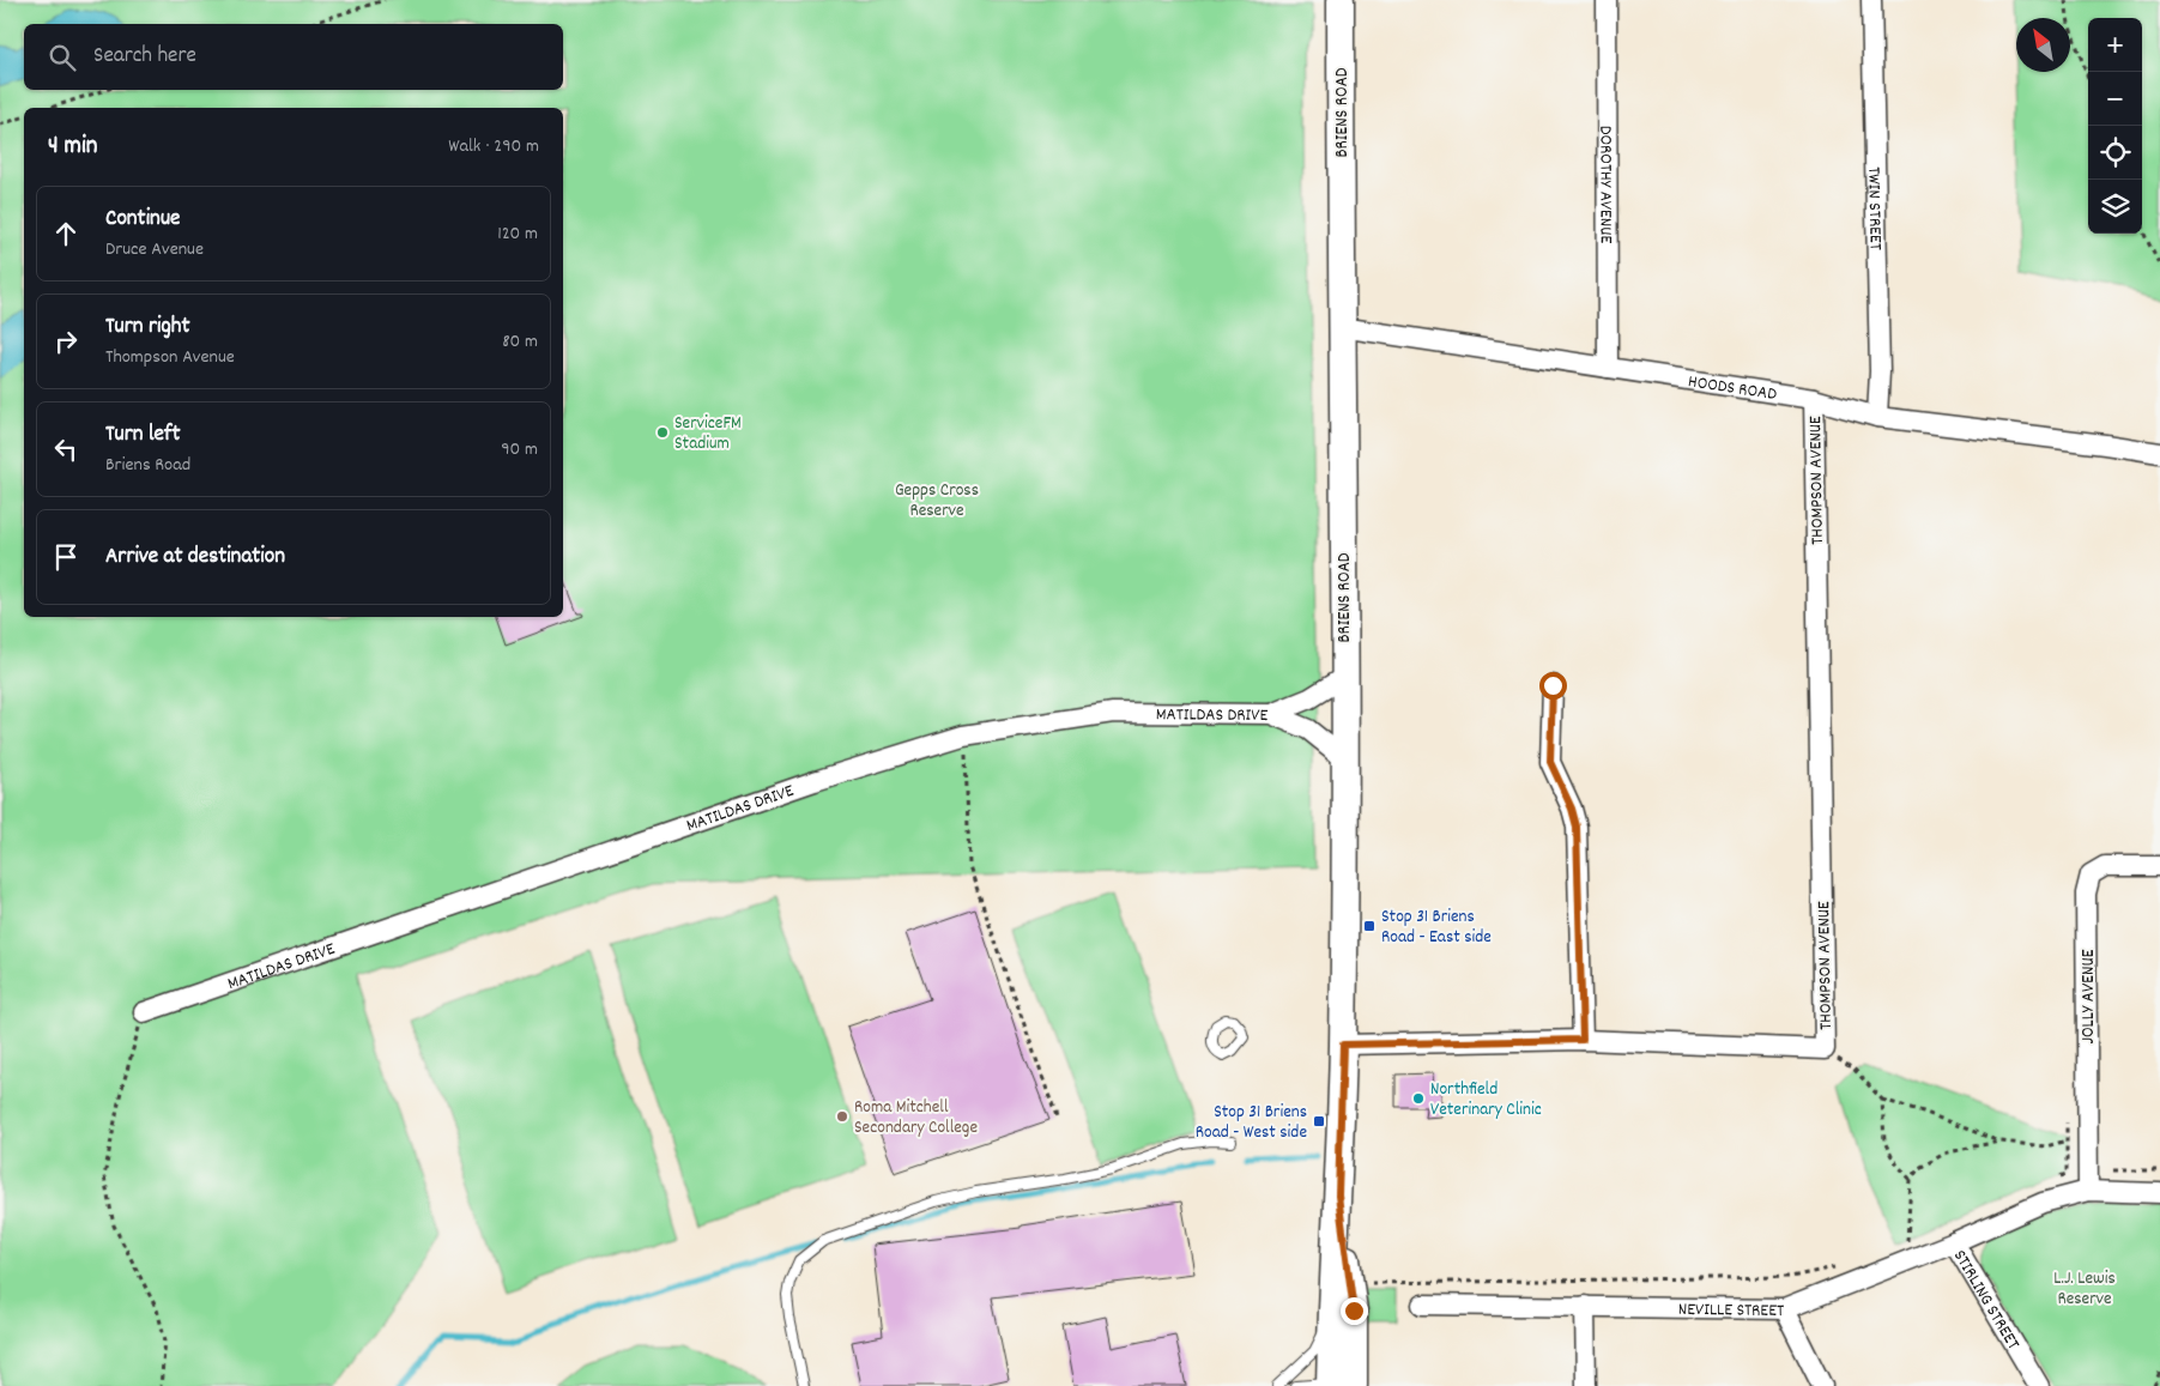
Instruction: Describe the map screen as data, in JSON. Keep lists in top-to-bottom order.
{
  "streets": {
    "main road": ["BRIENS ROAD"],
    "street": [
      "DOROTHY AVENUE",
      "TWIN STREET",
      "HOODS ROAD",
      "THOMPSON AVENUE",
      "MATILDAS DRIVE",
      "JOLLY AVENUE",
      "STIRLING STREET",
      "NEVILLE STREET"
    ]
  },
  "crossings": [
    ["BRIENS ROAD", "HOODS ROAD"],
    ["BRIENS ROAD", "THOMPSON AVENUE"],
    ["BRIENS ROAD", "MATILDAS DRIVE"],
    ["DOROTHY AVENUE", "HOODS ROAD"],
    ["TWIN STREET", "HOODS ROAD"],
    ["HOODS ROAD", "THOMPSON AVENUE"],
    ["JOLLY AVENUE", "NEVILLE STREET"],
    ["STIRLING STREET", "NEVILLE STREET"]
  ],
  "parks": ["Gepps Cross Reserve", "L.J. Lewis Reserve"],
  "places": {
    "other": ["ServiceFM Stadium", "Northfield Veterinary Clinic", "Roma Mitchell Secondary College"],
    "transit": ["Stop 31 Briens Road - East side", "Stop 31 Briens Road - West side"]
  },
  "north": "top left",
  "page": {
    "map_buttons": ["+", "−"],
    "search": "Search here",
    "heading": ["4 min", "Walk · 290 m"],
    "list": [
      ["Continue", "Druce Avenue", "120 m"],
      ["Turn right", "Thompson Avenue", "80 m"],
      ["Turn left", "Briens Road", "90 m"],
      "Arrive at destination"
    ]
  }
}
